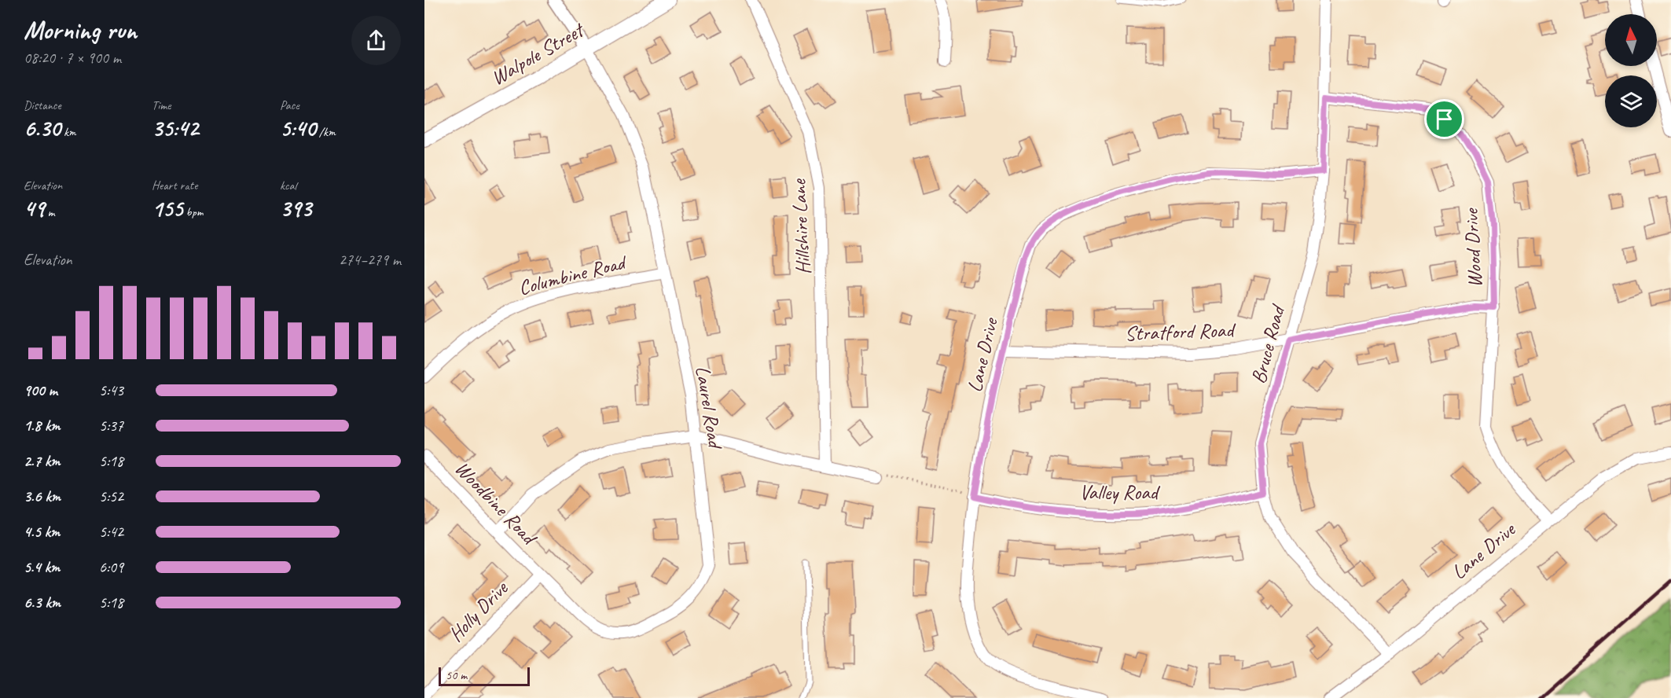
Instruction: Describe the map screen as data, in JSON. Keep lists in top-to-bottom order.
{
  "streets": {
    "main road": ["Walpole Street"],
    "street": [
      "Hillshire Lane",
      "Wood Drive",
      "Columbine Road",
      "Stratford Road",
      "Bruce Road",
      "Lane Drive",
      "Laurel Road",
      "Valley Road",
      "Woodbine Road",
      "Holly Drive"
    ]
  },
  "crossings": [
    ["Walpole Street", "Laurel Road"],
    ["Wood Drive", "Stratford Road"],
    ["Wood Drive", "Bruce Road"],
    ["Wood Drive", "Lane Drive"],
    ["Columbine Road", "Laurel Road"],
    ["Stratford Road", "Bruce Road"],
    ["Stratford Road", "Lane Drive"],
    ["Bruce Road", "Lane Drive"],
    ["Bruce Road", "Valley Road"],
    ["Lane Drive", "Valley Road"],
    ["Laurel Road", "Woodbine Road"],
    ["Laurel Road", "Holly Drive"],
    ["Woodbine Road", "Holly Drive"]
  ],
  "scale_bar": "50 m",
  "north": "top",
  "page": {
    "heading": ["Morning run", "08:20 · 7 × 900 m"],
    "stats": [
      ["Distance", "6.30 km"],
      ["Time", "35:42"],
      ["Pace", "5:40 /km"],
      ["Elevation", "49 m"],
      ["Heart rate", "155 bpm"],
      ["kcal", "393"]
    ],
    "chart": ["Elevation", "274–279 m"],
    "list": [
      {
        "name": "900 m",
        "note": "5:43"
      },
      {
        "name": "1.8 km",
        "note": "5:37"
      },
      {
        "name": "2.7 km",
        "note": "5:18"
      },
      {
        "name": "3.6 km",
        "note": "5:52"
      },
      {
        "name": "4.5 km",
        "note": "5:42"
      },
      {
        "name": "5.4 km",
        "note": "6:09"
      },
      {
        "name": "6.3 km",
        "note": "5:18"
      }
    ],
    "scale": "50 m"
  }
}
